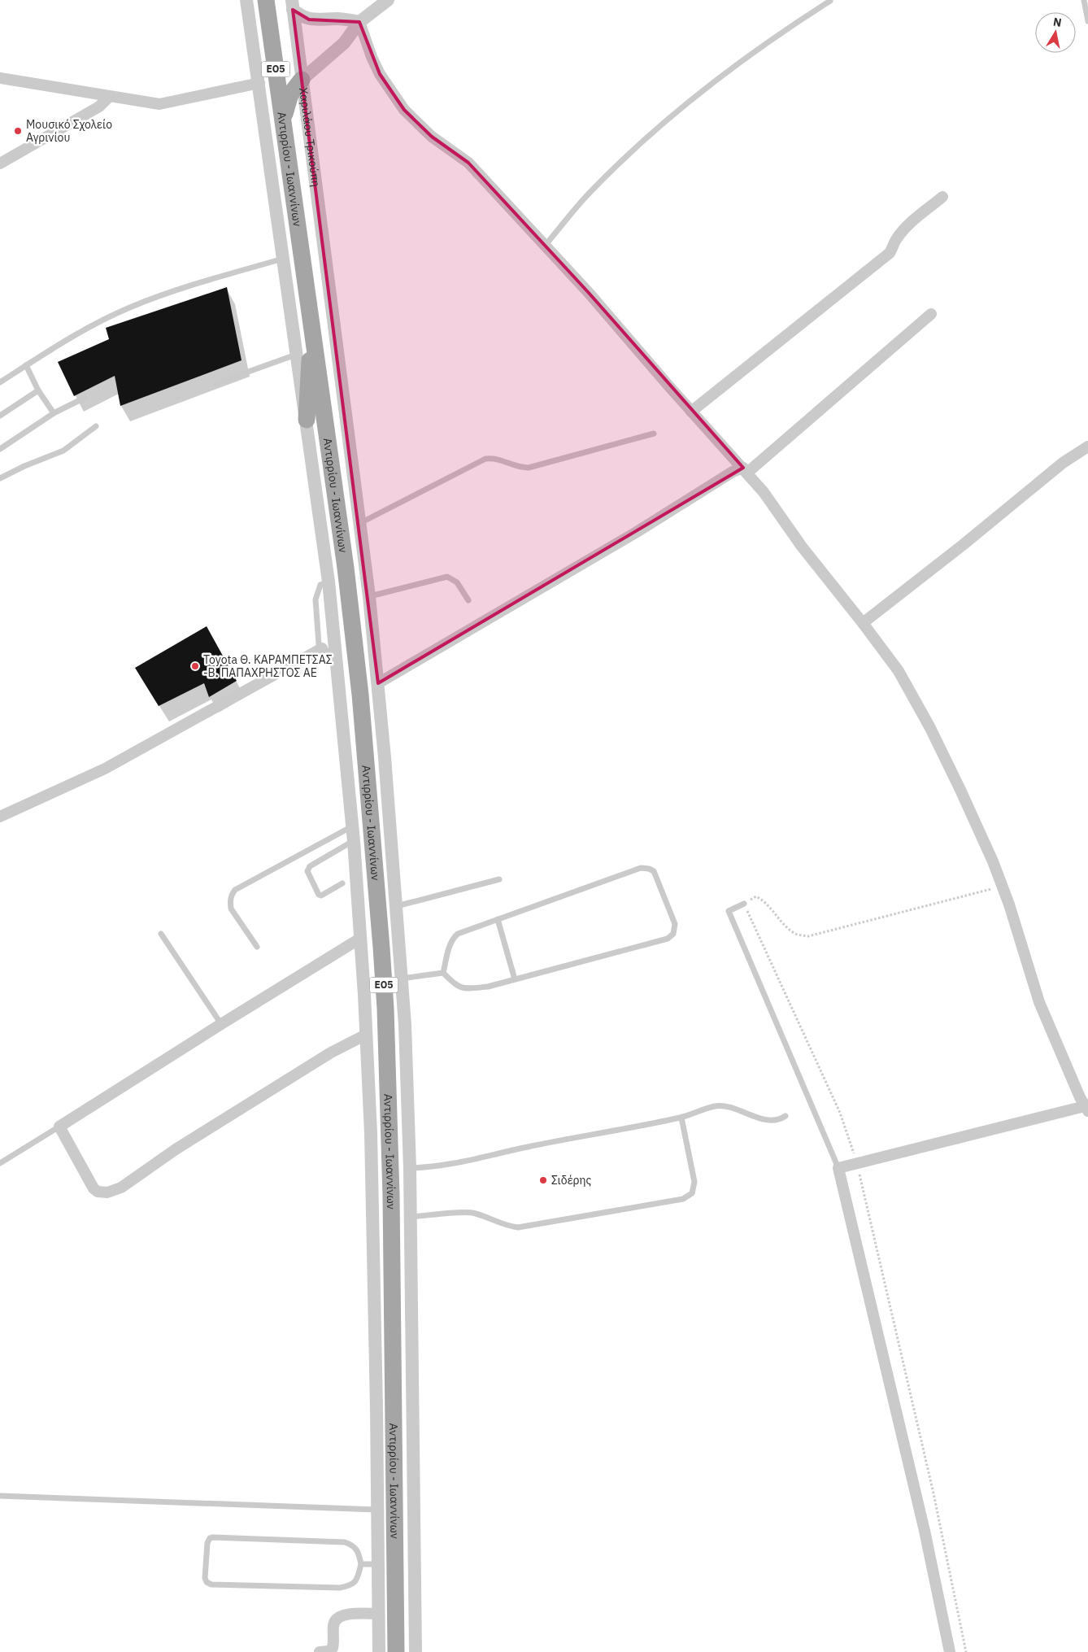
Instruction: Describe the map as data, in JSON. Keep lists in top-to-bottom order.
{
  "streets": {
    "main road": ["ΕΟ5", "Αντιρρίου - Ιωαννίνων"],
    "street": ["Χαριλάου Τρικούπη"]
  },
  "places": ["Μουσικό Σχολείο Αγρινίου", "Toyota Θ. ΚΑΡΑΜΠΕΤΣΑΣ -Β. ΠΑΠΑΧΡΗΣΤΟΣ ΑΕ", "Σιδέρης"],
  "north": "top"
}
